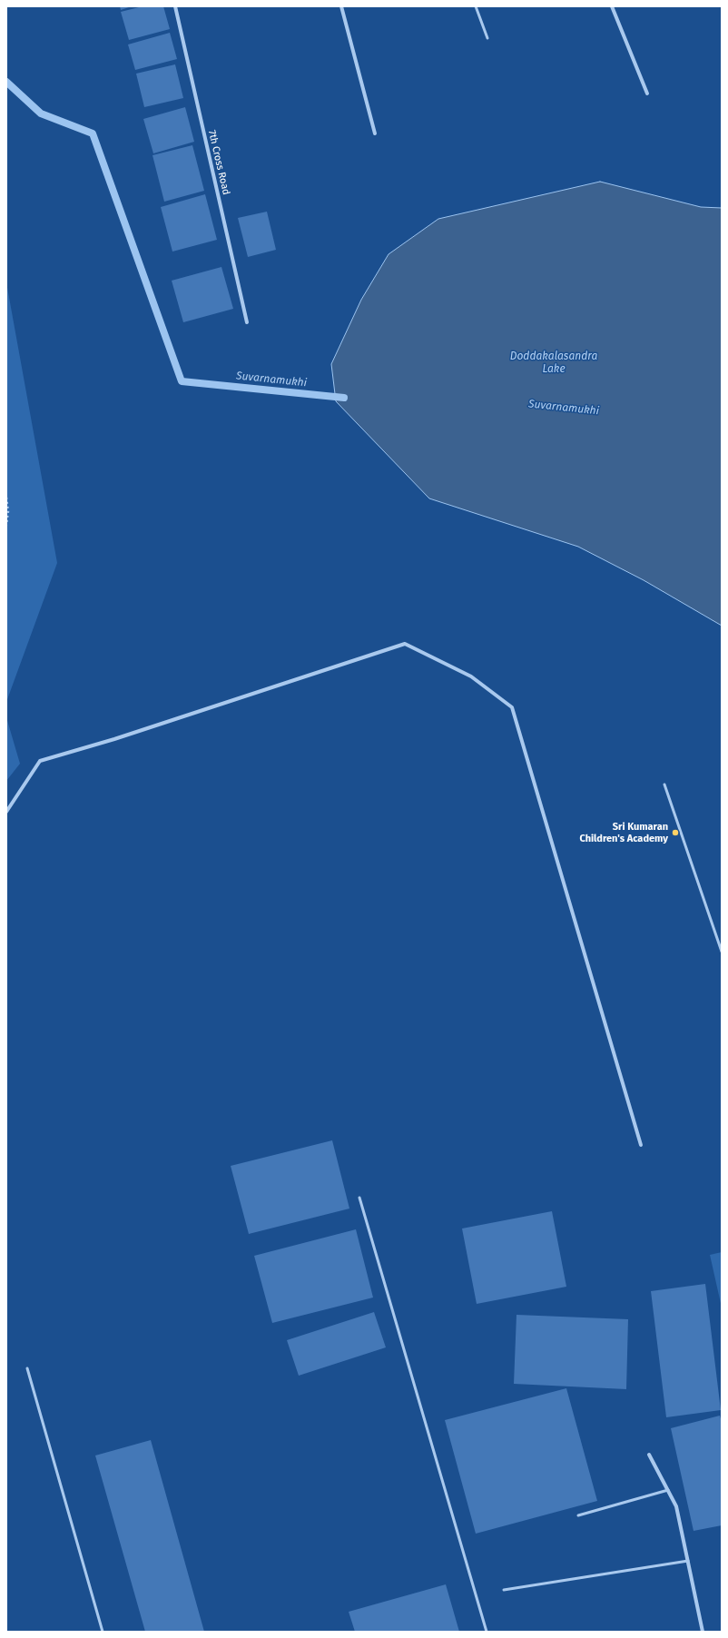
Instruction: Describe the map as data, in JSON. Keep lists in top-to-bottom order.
{
  "streets": {
    "street": ["7th Cross Road"]
  },
  "water": ["Doddakalasandra Lake", "Suvarnamukhi"],
  "places": ["Sri Kumaran Children's Academy"]
}
